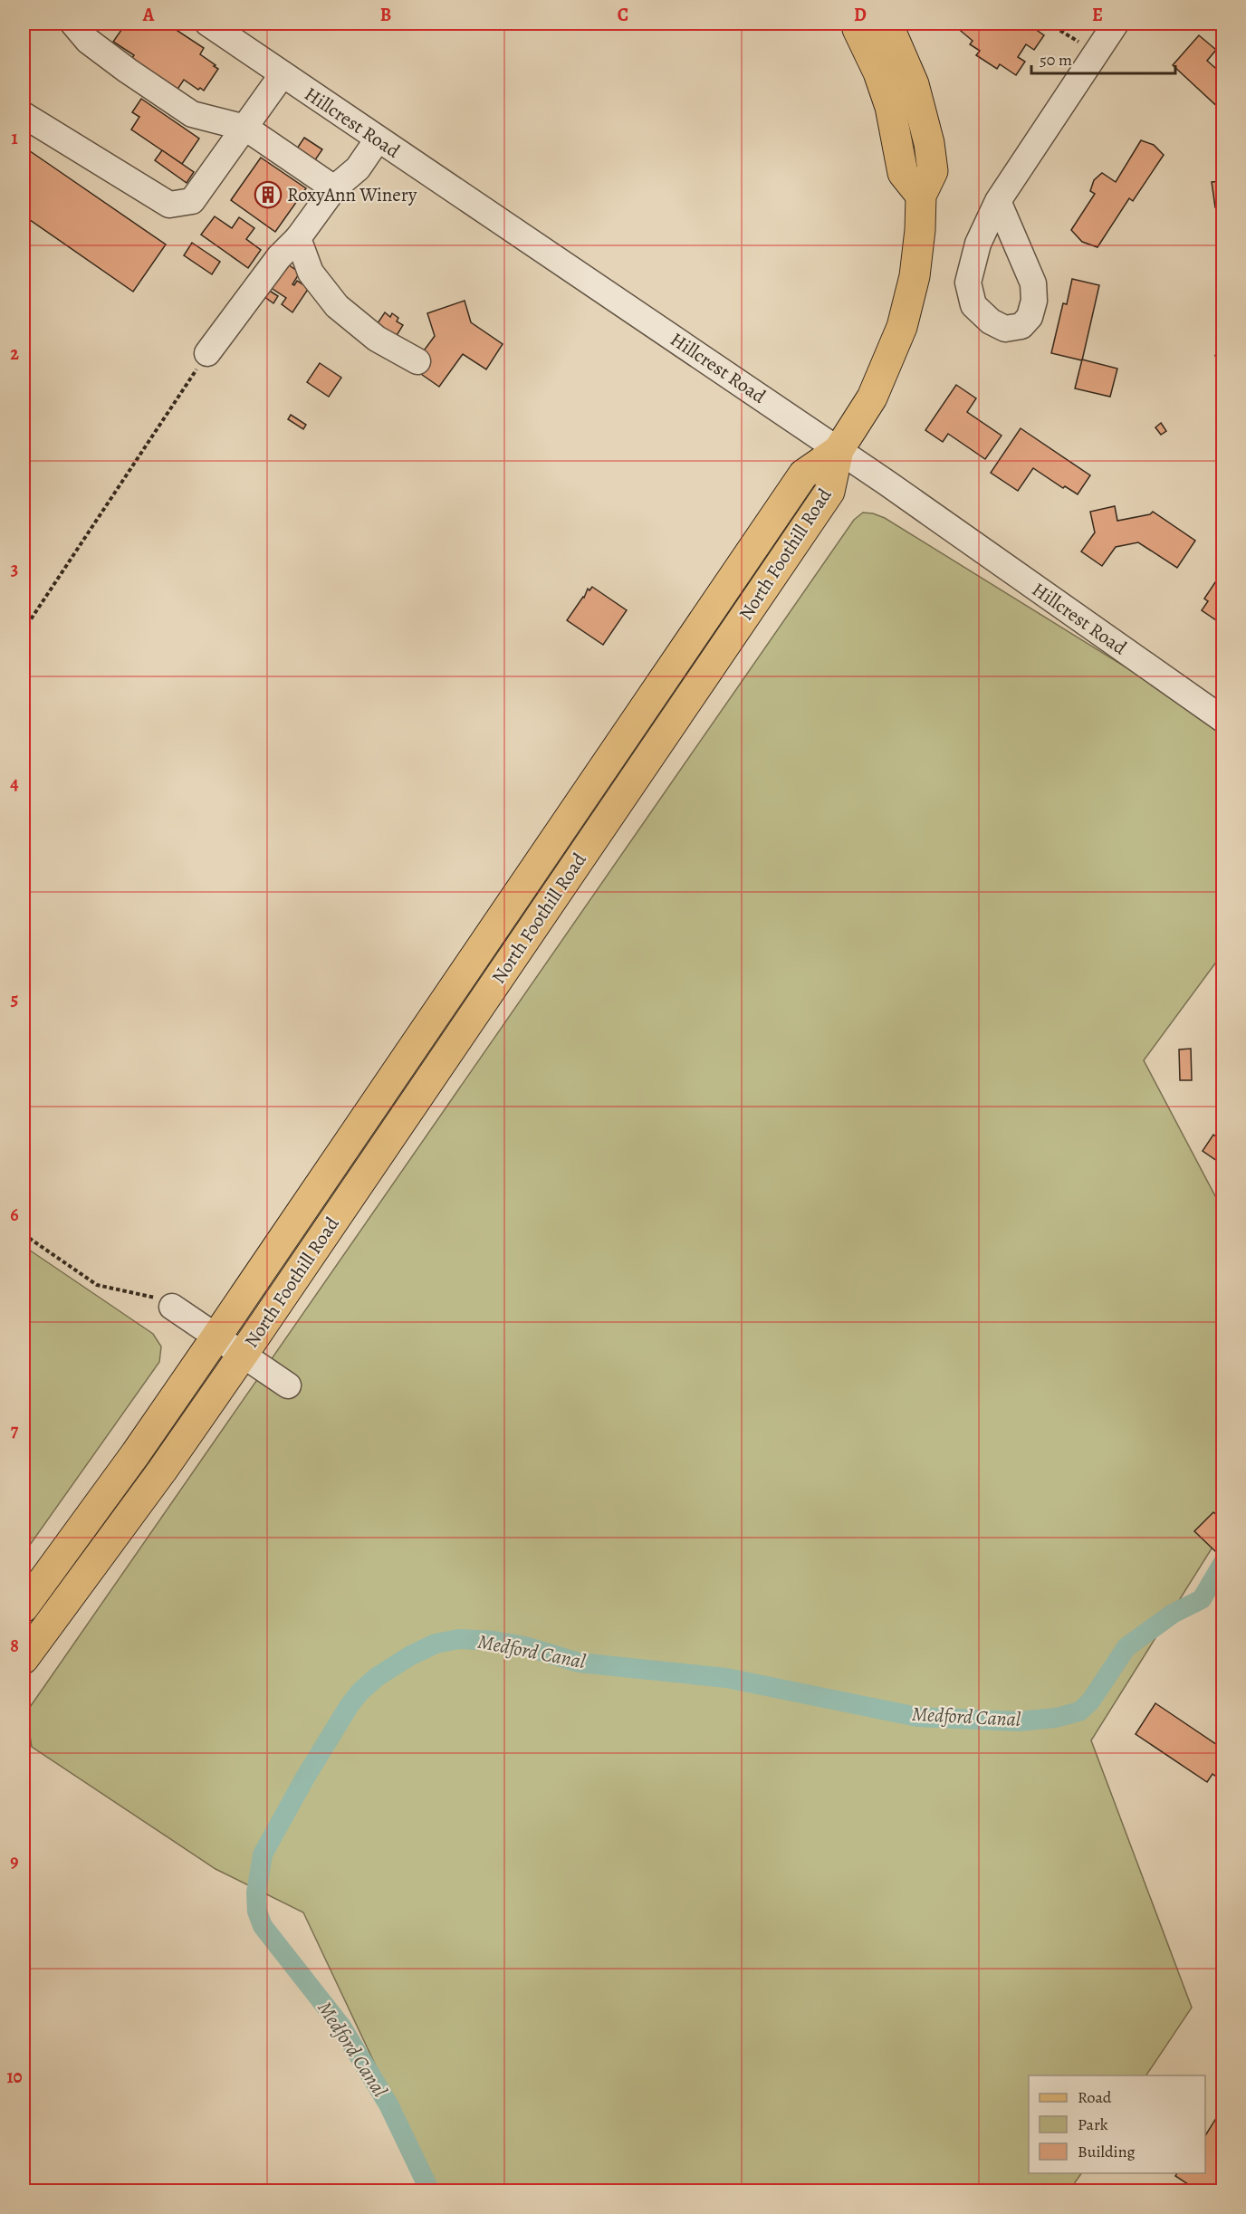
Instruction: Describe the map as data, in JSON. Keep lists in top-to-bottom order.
{
  "streets": {
    "main road": ["North Foothill Road"],
    "street": ["Hillcrest Road"]
  },
  "crossings": [
    ["Hillcrest Road", "North Foothill Road"]
  ],
  "water": ["Medford Canal"],
  "places": {
    "building": ["RoxyAnn Winery"]
  },
  "legend": ["Road", "Park", "Building"],
  "scale_bar": "50 m",
  "grid": {
    "columns": [
      "A",
      "B",
      "C",
      "D",
      "E"
    ],
    "rows": [
      "1",
      "2",
      "3",
      "4",
      "5",
      "6",
      "7",
      "8",
      "9",
      "10"
    ]
  }
}
